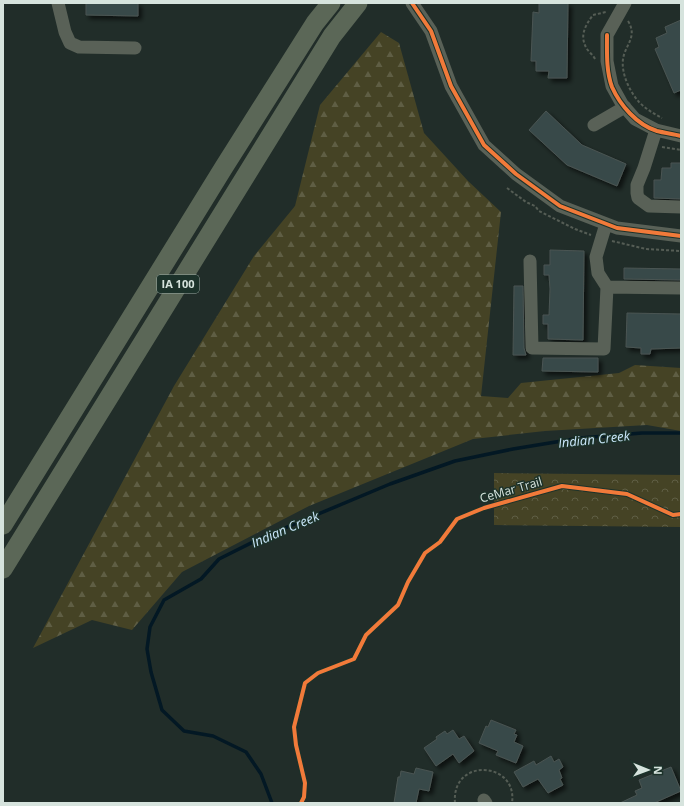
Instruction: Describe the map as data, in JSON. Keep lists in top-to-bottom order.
{
  "streets": {
    "highway": ["IA 100"],
    "cycle path": ["CeMar Trail"]
  },
  "water": ["Indian Creek"],
  "north": "right"
}
